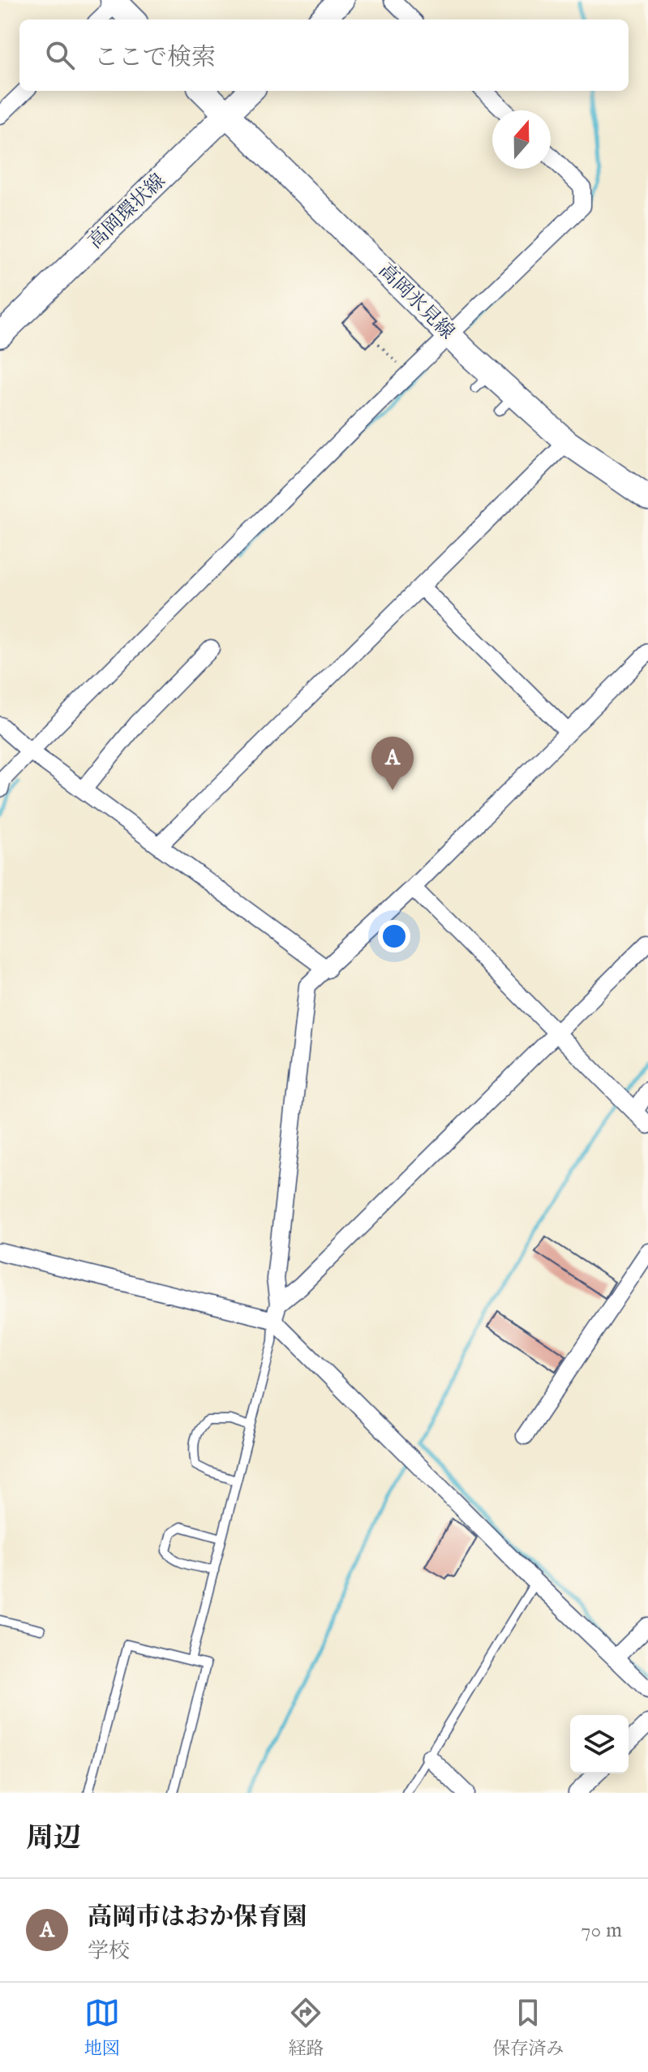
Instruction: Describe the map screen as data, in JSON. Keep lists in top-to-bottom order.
{
  "streets": {
    "main road": ["高岡環状線", "高岡氷見線"]
  },
  "crossings": [
    ["高岡環状線", "高岡氷見線"]
  ],
  "north": "top",
  "page": {
    "search": "ここで検索",
    "pins": "A",
    "heading": "周辺",
    "list": [
      {
        "mark": "A",
        "name": "高岡市はおか保育園",
        "note": "学校",
        "value": "70 m"
      }
    ],
    "nav": ["地図", "経路", "保存済み"]
  }
}
